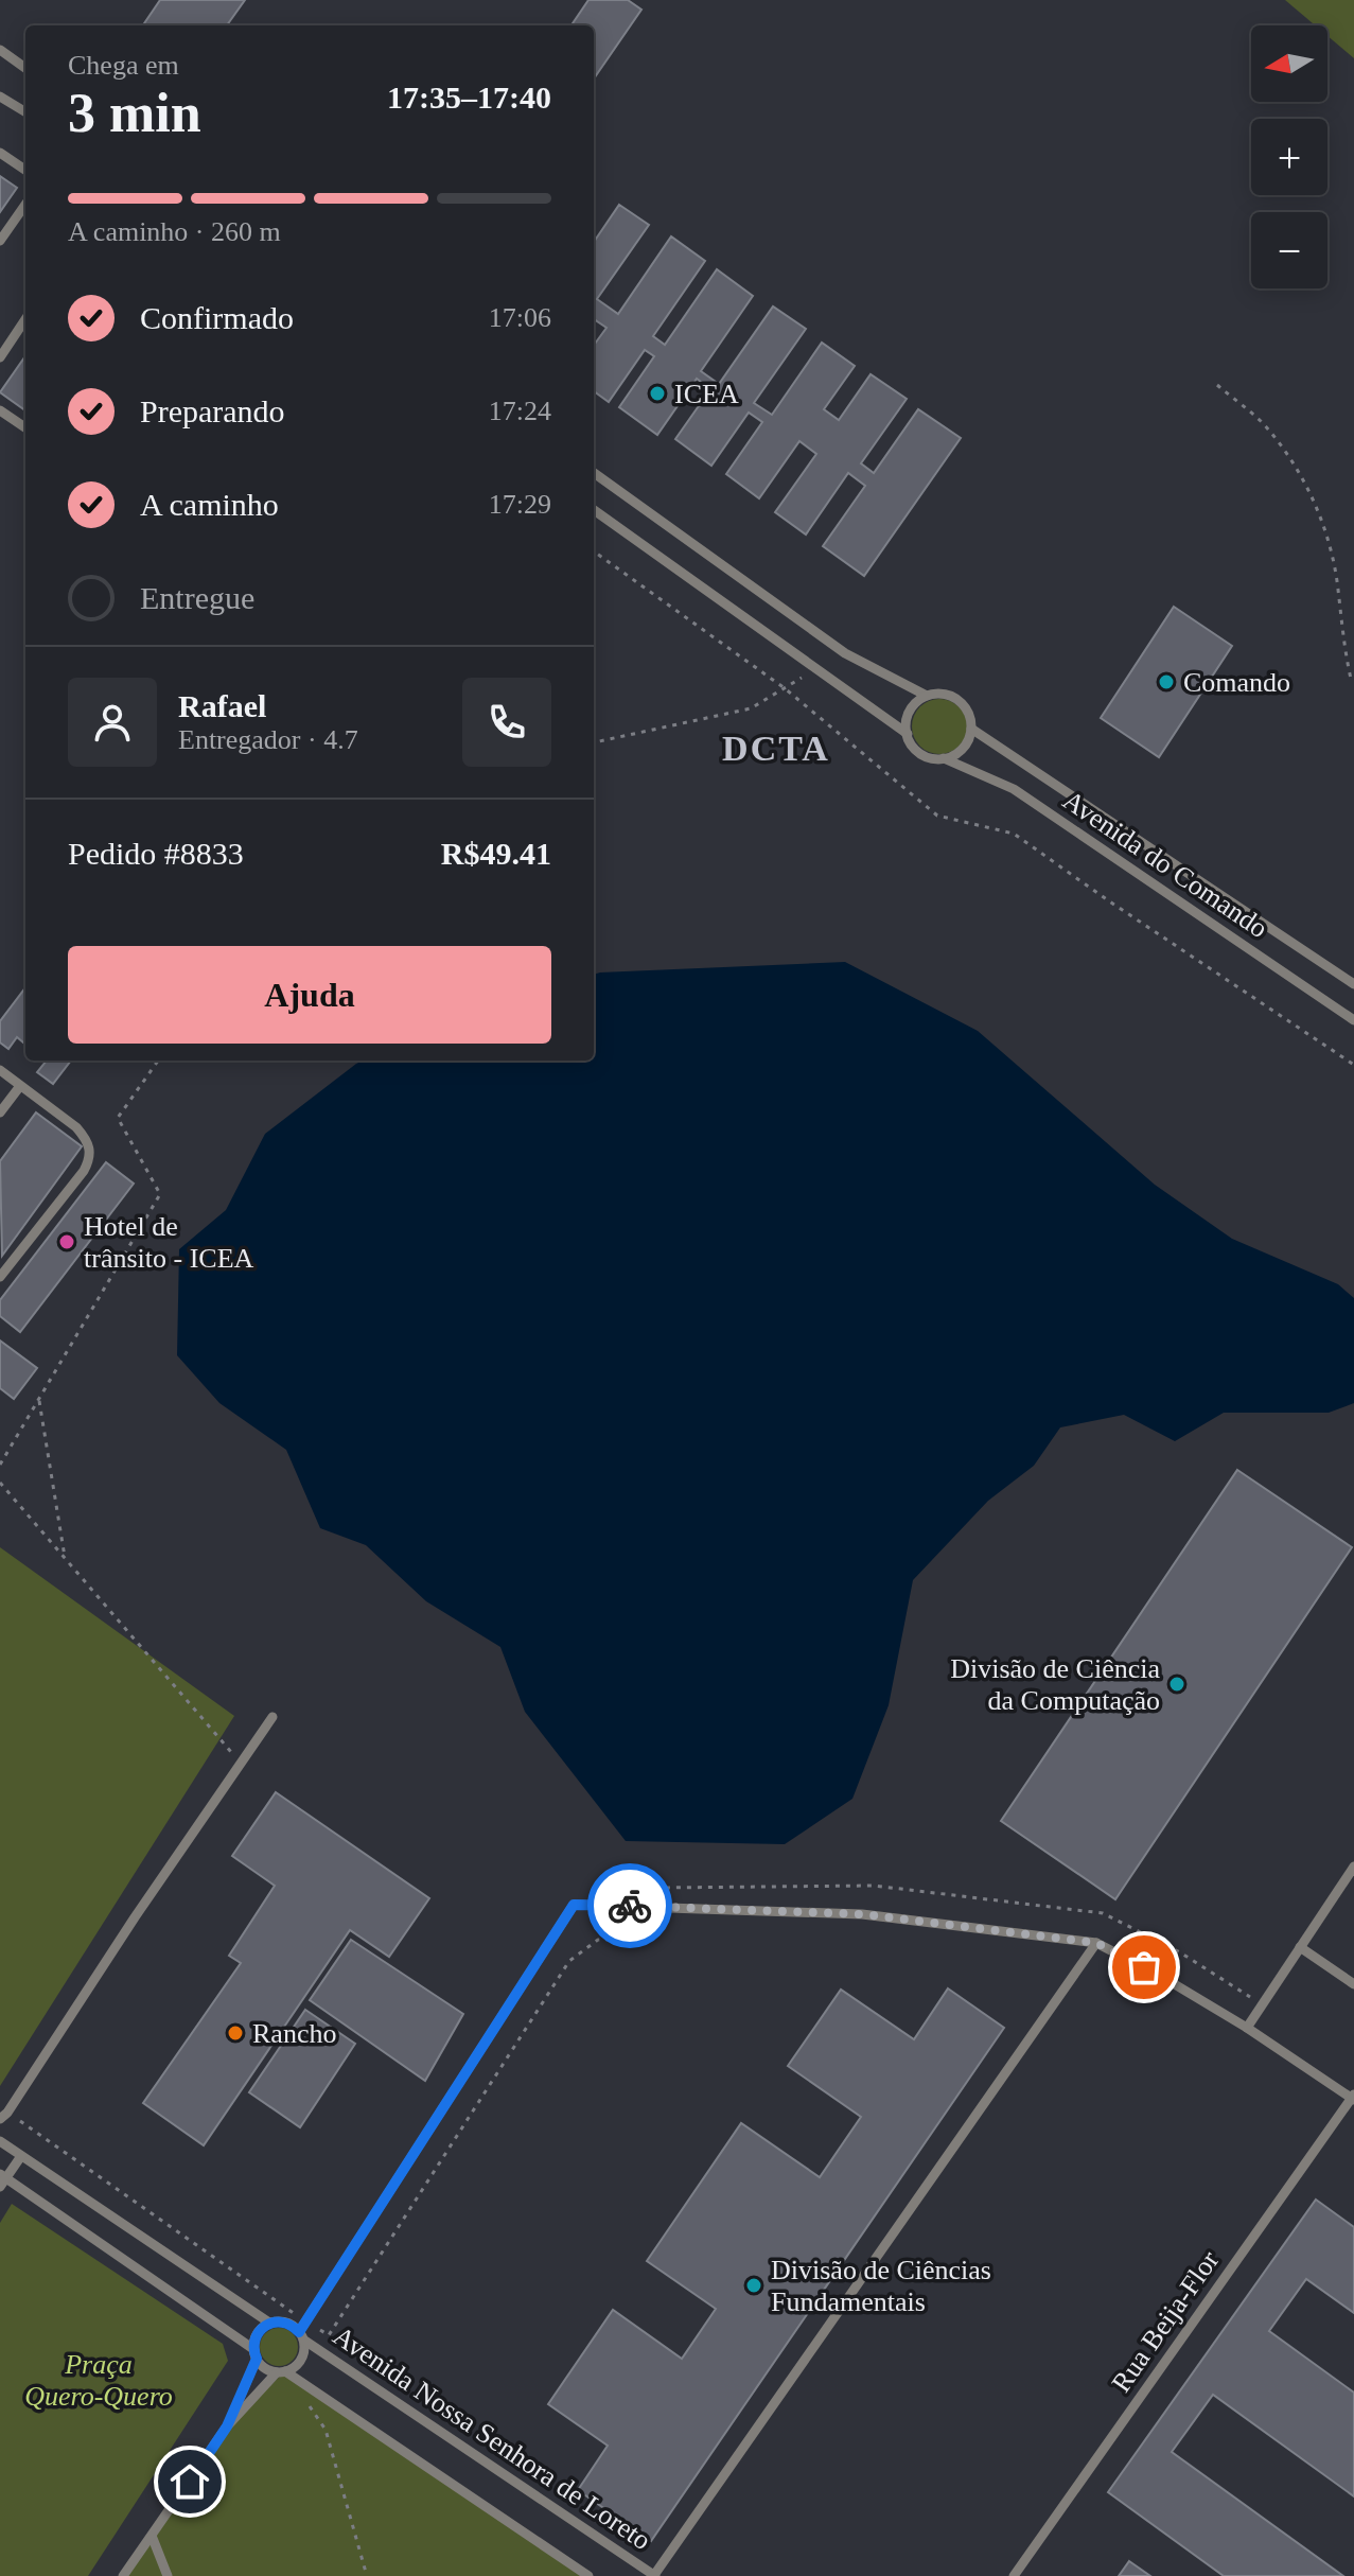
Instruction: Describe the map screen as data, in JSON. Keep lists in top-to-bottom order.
{
  "streets": {
    "lane": ["Avenida do Comando", "Rua Beija-Flor", "Avenida Nossa Senhora de Loreto"]
  },
  "districts": ["DCTA"],
  "parks": ["Praça Quero-Quero"],
  "places": [
    "ICEA",
    "Comando",
    "Hotel de trânsito - ICEA",
    "Divisão de Ciência da Computação",
    "Rancho",
    "Divisão de Ciências Fundamentais"
  ],
  "north": "left",
  "page": {
    "map_buttons": ["+", "−"],
    "heading": ["3 min", "Chega em", "17:35–17:40"],
    "panel": [
      "Rafael",
      "Entregador · 4.7",
      "Pedido #8833",
      "R$49.41"
    ],
    "bar": "A caminho · 260 m",
    "list": [
      ["Confirmado", "17:06"],
      ["Preparando", "17:24"],
      ["A caminho", "17:29"],
      "Entregue"
    ],
    "buttons": "Ajuda"
  }
}
